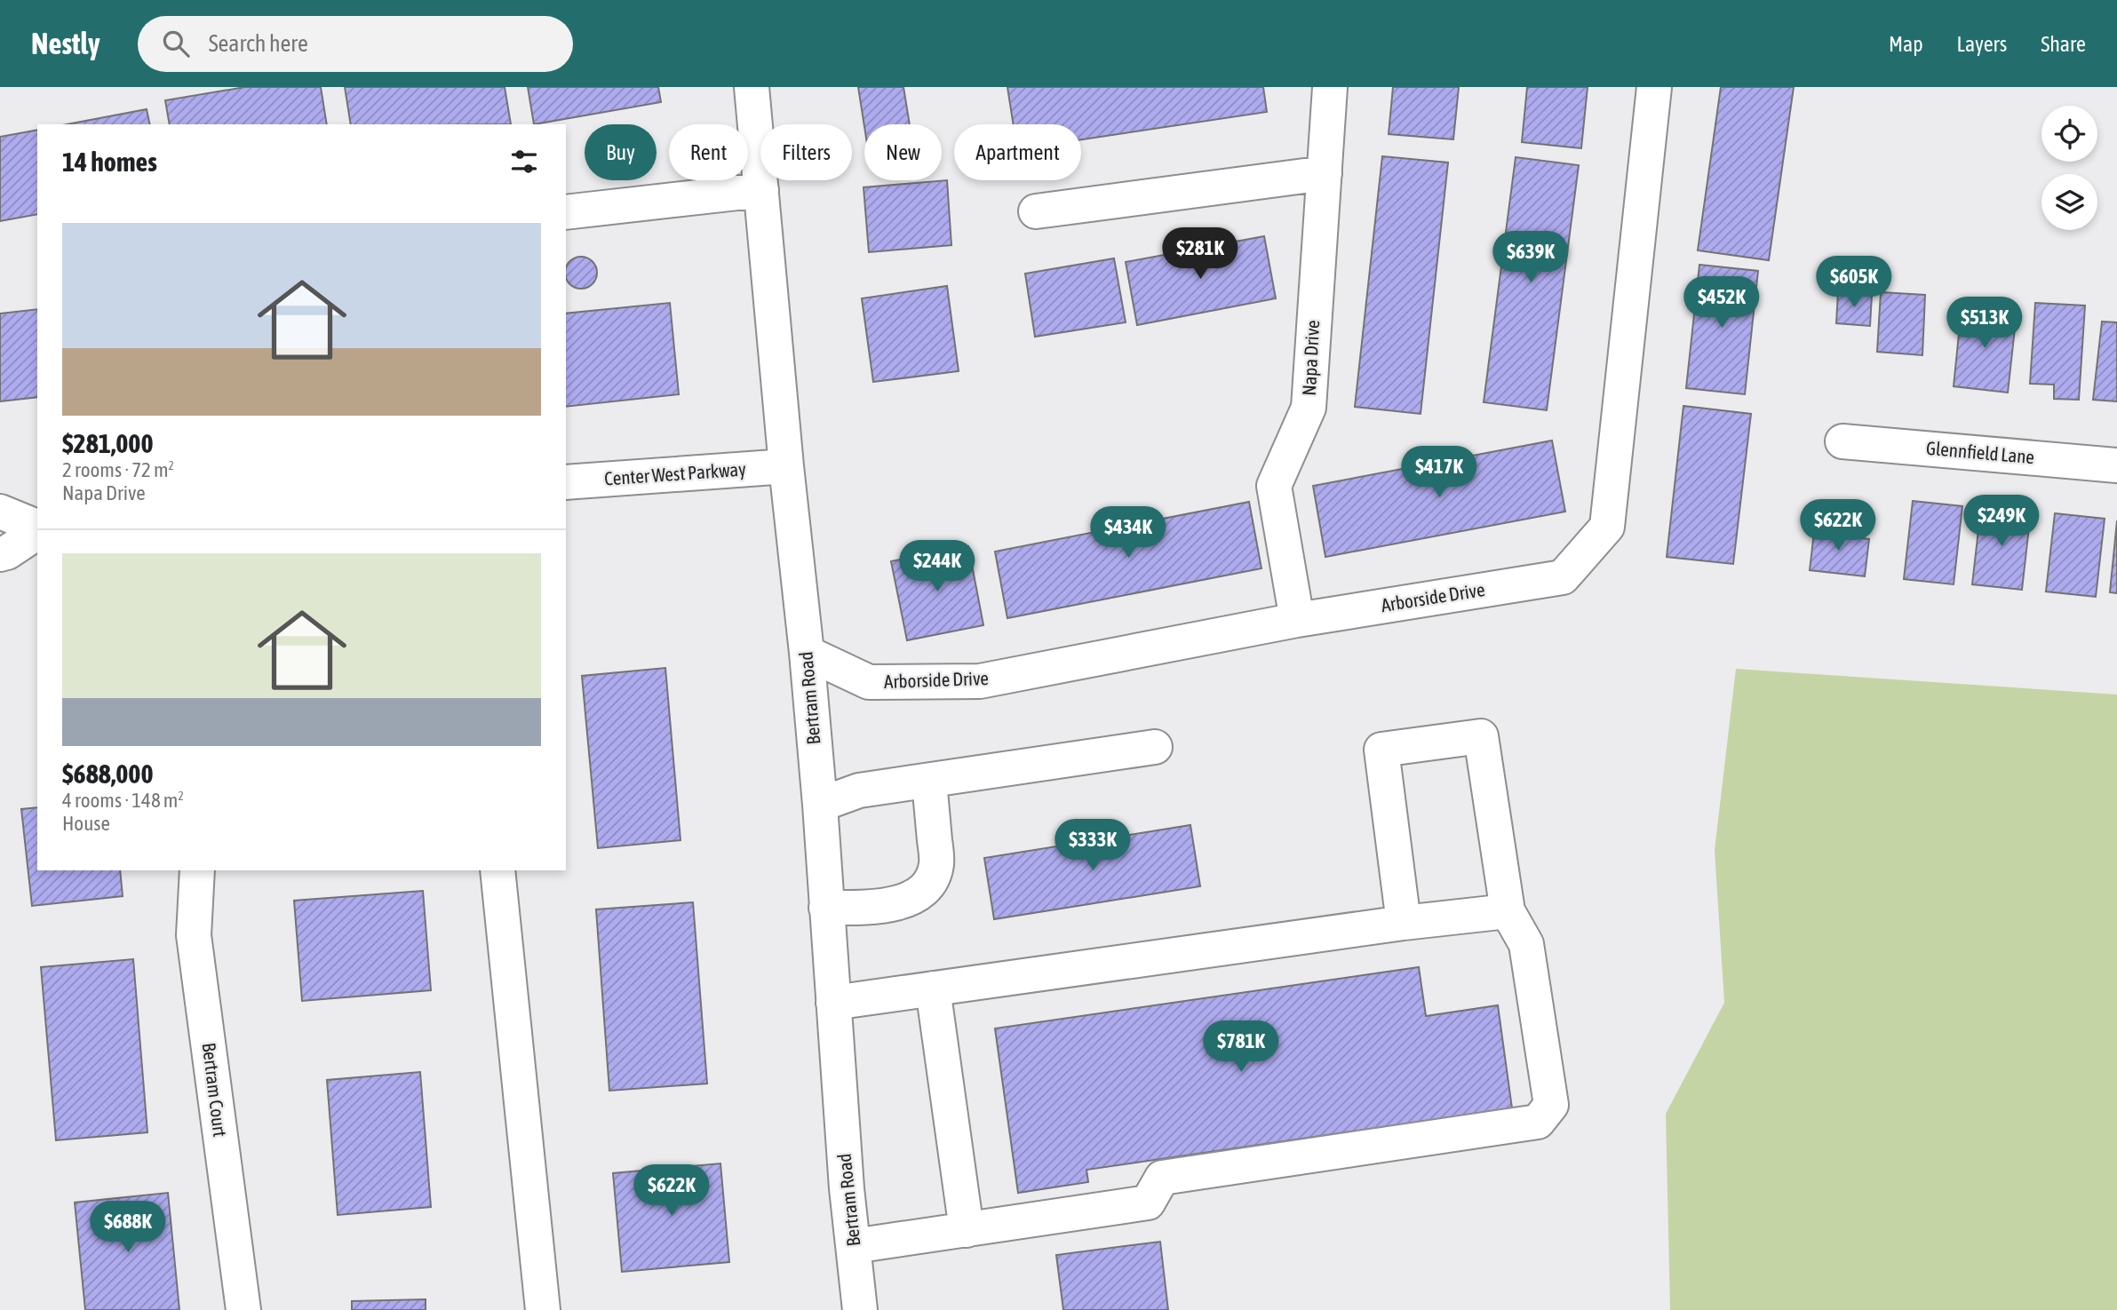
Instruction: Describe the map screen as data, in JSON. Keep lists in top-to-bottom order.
{
  "streets": {
    "street": [
      "Napa Drive",
      "Glennfield Lane",
      "Center West Parkway",
      "Arborside Drive",
      "Bertram Road",
      "Bertram Court"
    ]
  },
  "crossings": [
    ["Napa Drive", "Arborside Drive"],
    ["Center West Parkway", "Bertram Road"],
    ["Arborside Drive", "Bertram Road"]
  ],
  "page": {
    "header": "Nestly",
    "search": "Search here",
    "nav": ["Map", "Layers", "Share"],
    "chip": [
      "Buy",
      "Rent",
      "Filters",
      "New",
      "Apartment"
    ],
    "heading": "14 homes",
    "list": [
      {
        "name": "$281,000",
        "note": "2 rooms · 72 m² · Napa Drive"
      },
      {
        "name": "$688,000",
        "note": "4 rooms · 148 m² · House"
      }
    ],
    "price": [
      "$281K",
      "$639K",
      "$605K",
      "$452K",
      "$513K",
      "$417K",
      "$249K",
      "$622K",
      "$434K",
      "$244K",
      "$333K",
      "$781K",
      "$622K",
      "$688K"
    ]
  }
}
